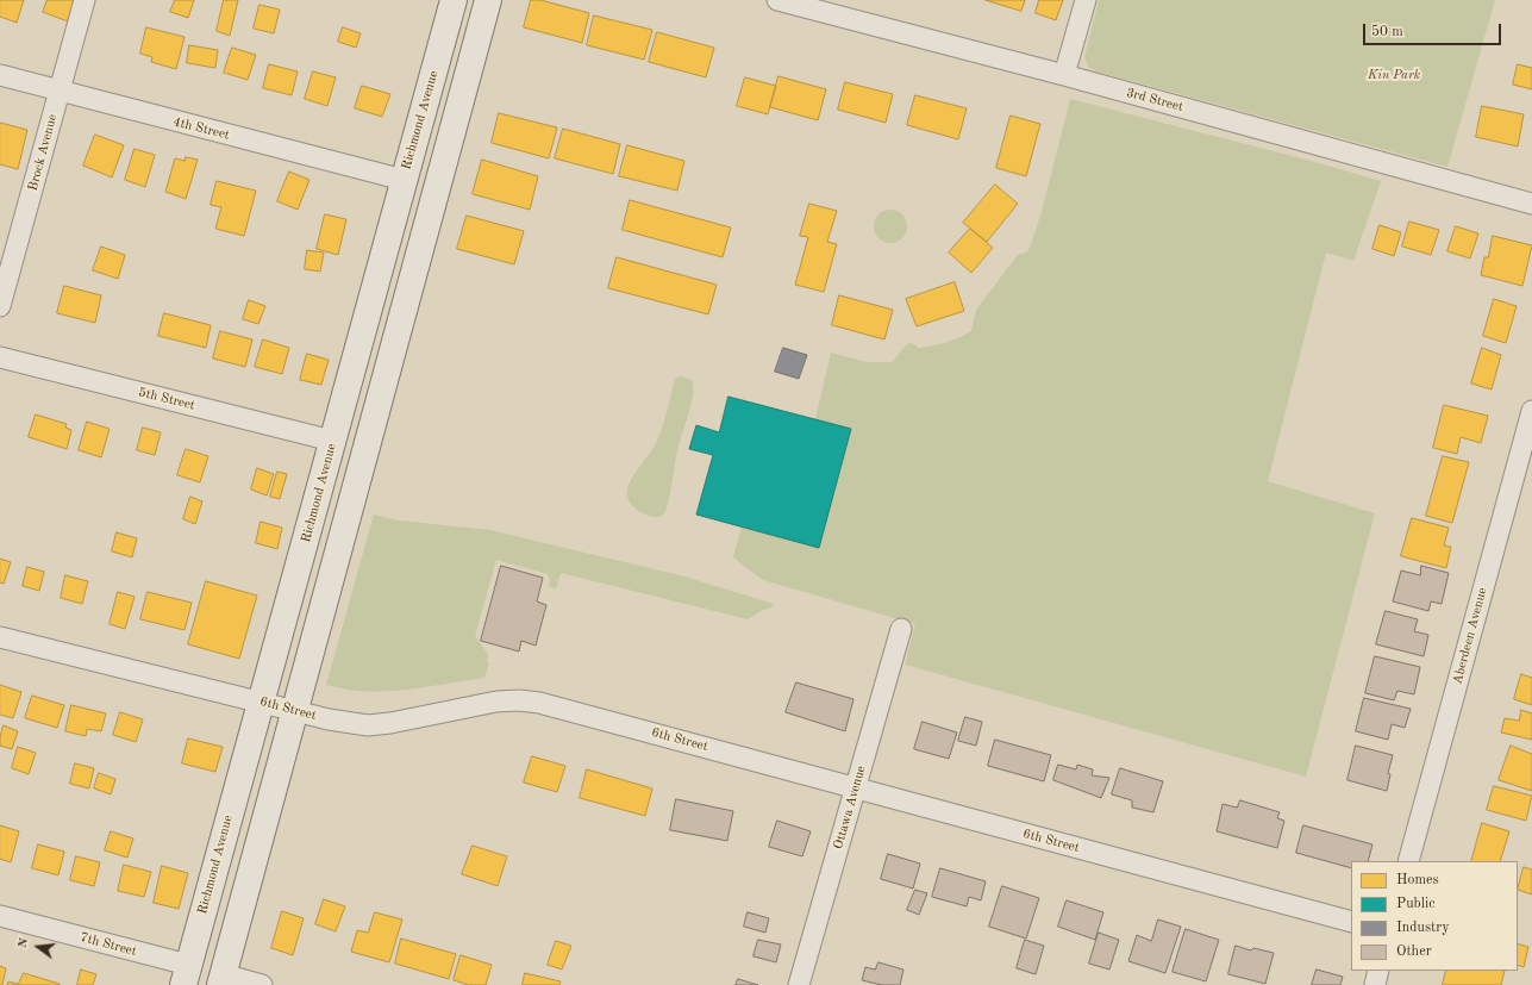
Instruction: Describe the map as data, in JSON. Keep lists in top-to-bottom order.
{
  "streets": {
    "main road": ["Richmond Avenue"],
    "street": [
      "3rd Street",
      "4th Street",
      "Brock Avenue",
      "5th Street",
      "Aberdeen Avenue",
      "6th Street",
      "Ottawa Avenue",
      "7th Street"
    ]
  },
  "crossings": [
    ["Richmond Avenue", "4th Street"],
    ["Richmond Avenue", "5th Street"],
    ["Richmond Avenue", "6th Street"],
    ["Richmond Avenue", "7th Street"],
    ["4th Street", "Brock Avenue"],
    ["6th Street", "Ottawa Avenue"]
  ],
  "parks": ["Kin Park"],
  "legend": [
    "Homes",
    "Public",
    "Industry",
    "Other"
  ],
  "scale_bar": "50 m",
  "north": "left"
}
